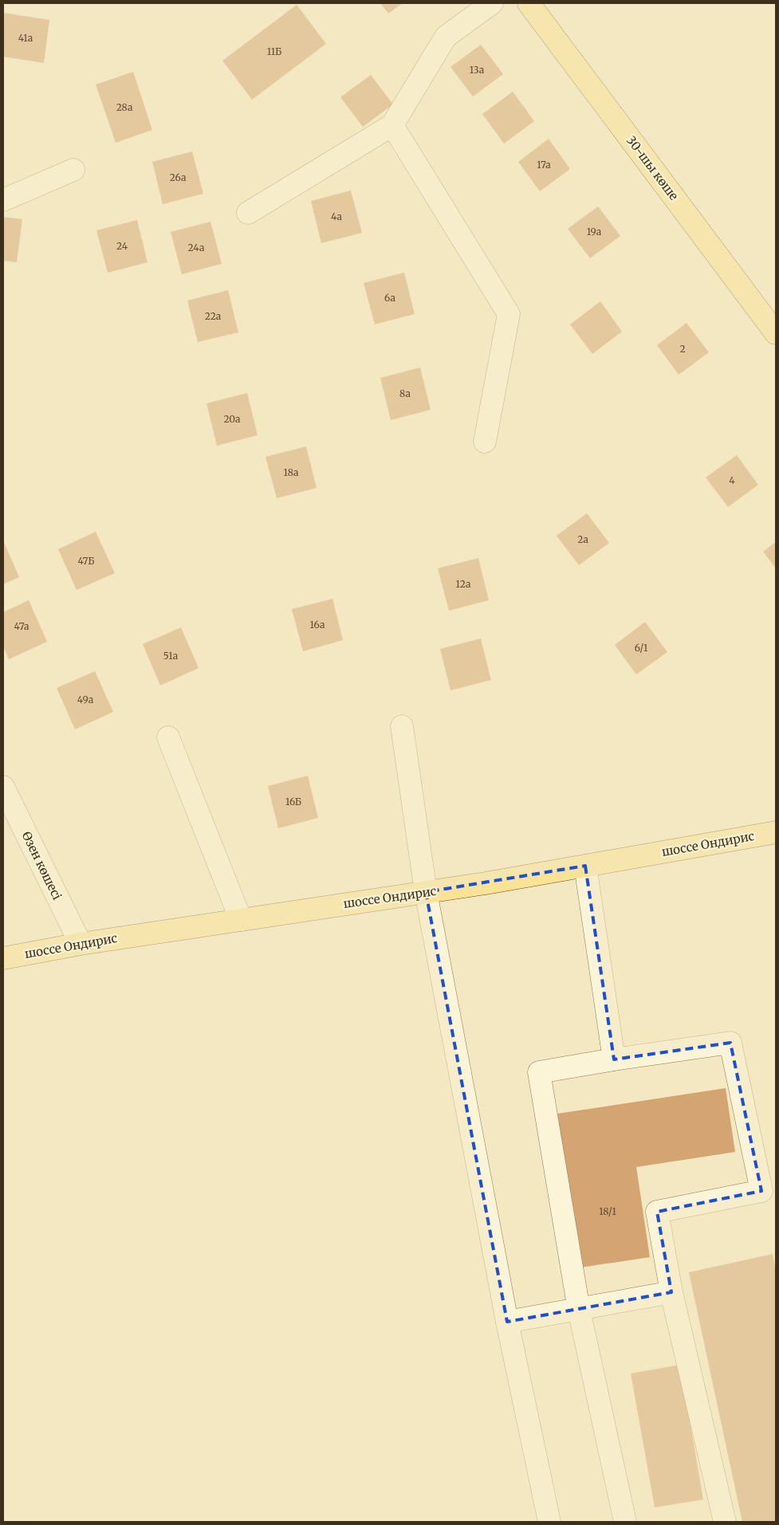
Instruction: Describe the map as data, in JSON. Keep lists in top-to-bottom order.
{
  "streets": {
    "main road": ["30-шы көше", "шоссе Ондирис"],
    "street": ["Өзен көшесі"]
  },
  "crossings": [
    ["шоссе Ондирис", "Өзен көшесі"]
  ],
  "house_numbers": [
    "41а",
    "11Б",
    "13а",
    "28а",
    "17а",
    "26а",
    "4а",
    "19а",
    "24",
    "24а",
    "6а",
    "22а",
    "2",
    "8а",
    "20а",
    "18а",
    "4",
    "2а",
    "47Б",
    "12а",
    "16а",
    "47а",
    "6/1",
    "51а",
    "49а",
    "16Б",
    "18/1"
  ]
}
